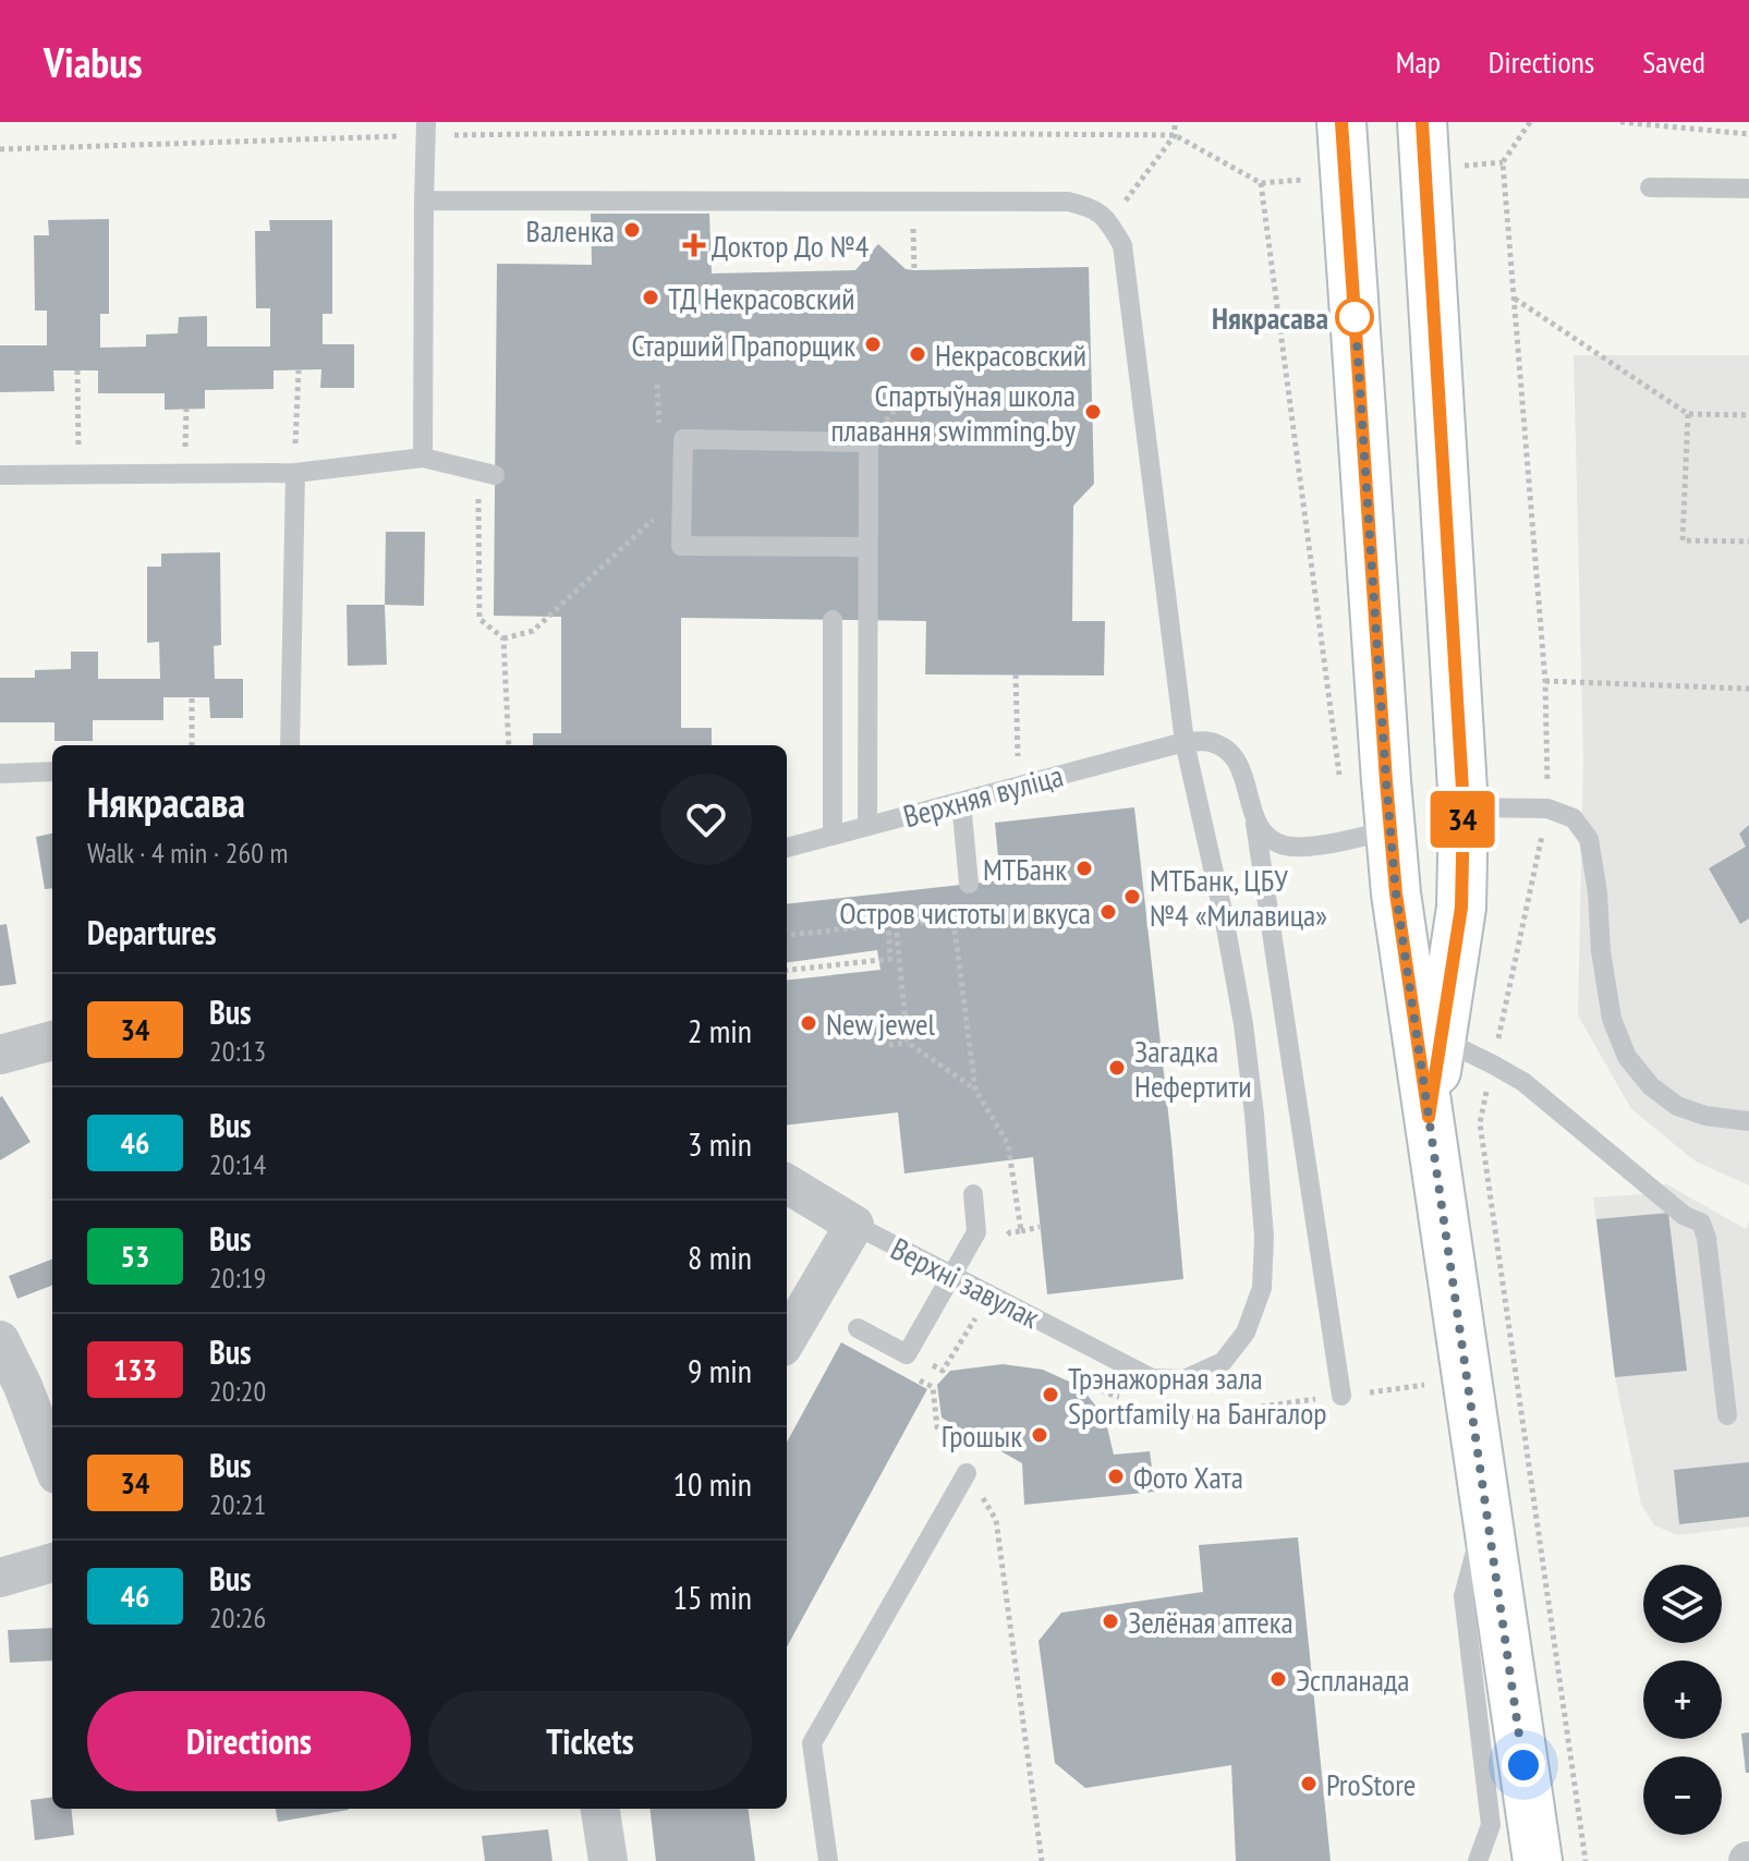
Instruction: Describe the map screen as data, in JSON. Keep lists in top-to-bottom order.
{
  "streets": {
    "street": ["Верхні завулак"],
    "lane": ["Верхняя вуліца"]
  },
  "crossings": [
    ["Верхняя вуліца", "Верхні завулак"]
  ],
  "places": {
    "other": [
      "Валенка",
      "ТД Некрасовский",
      "Някрасава",
      "Старший Прапорщик",
      "Некрасовский",
      "Спартыўная школа плавання swimming.by",
      "МТБанк",
      "МТБанк, ЦБУ №4 «Милавица»",
      "Остров чистоты и вкуса",
      "New jewel",
      "Загадка Нефертити",
      "Трэнажорная зала Sportfamily на Бангалор",
      "Грошык",
      "Фото Хата",
      "Зелёная аптека",
      "Эспланада",
      "ProStore"
    ],
    "health": ["Доктор До №4"]
  },
  "lines": ["bus line 34"],
  "page": {
    "header": "Viabus",
    "nav": ["Map", "Directions", "Saved"],
    "on_map": "34",
    "heading": [
      ["Някрасава", "Walk · 4 min · 260 m"],
      "Departures"
    ],
    "list": [
      {
        "mark": "34",
        "name": "Bus",
        "note": "20:13",
        "value": "2 min"
      },
      {
        "mark": "46",
        "name": "Bus",
        "note": "20:14",
        "value": "3 min"
      },
      {
        "mark": "53",
        "name": "Bus",
        "note": "20:19",
        "value": "8 min"
      },
      {
        "mark": "133",
        "name": "Bus",
        "note": "20:20",
        "value": "9 min"
      },
      {
        "mark": "34",
        "name": "Bus",
        "note": "20:21",
        "value": "10 min"
      },
      {
        "mark": "46",
        "name": "Bus",
        "note": "20:26",
        "value": "15 min"
      }
    ],
    "map_buttons": ["+", "−"],
    "buttons": ["Directions", "Tickets"]
  }
}
